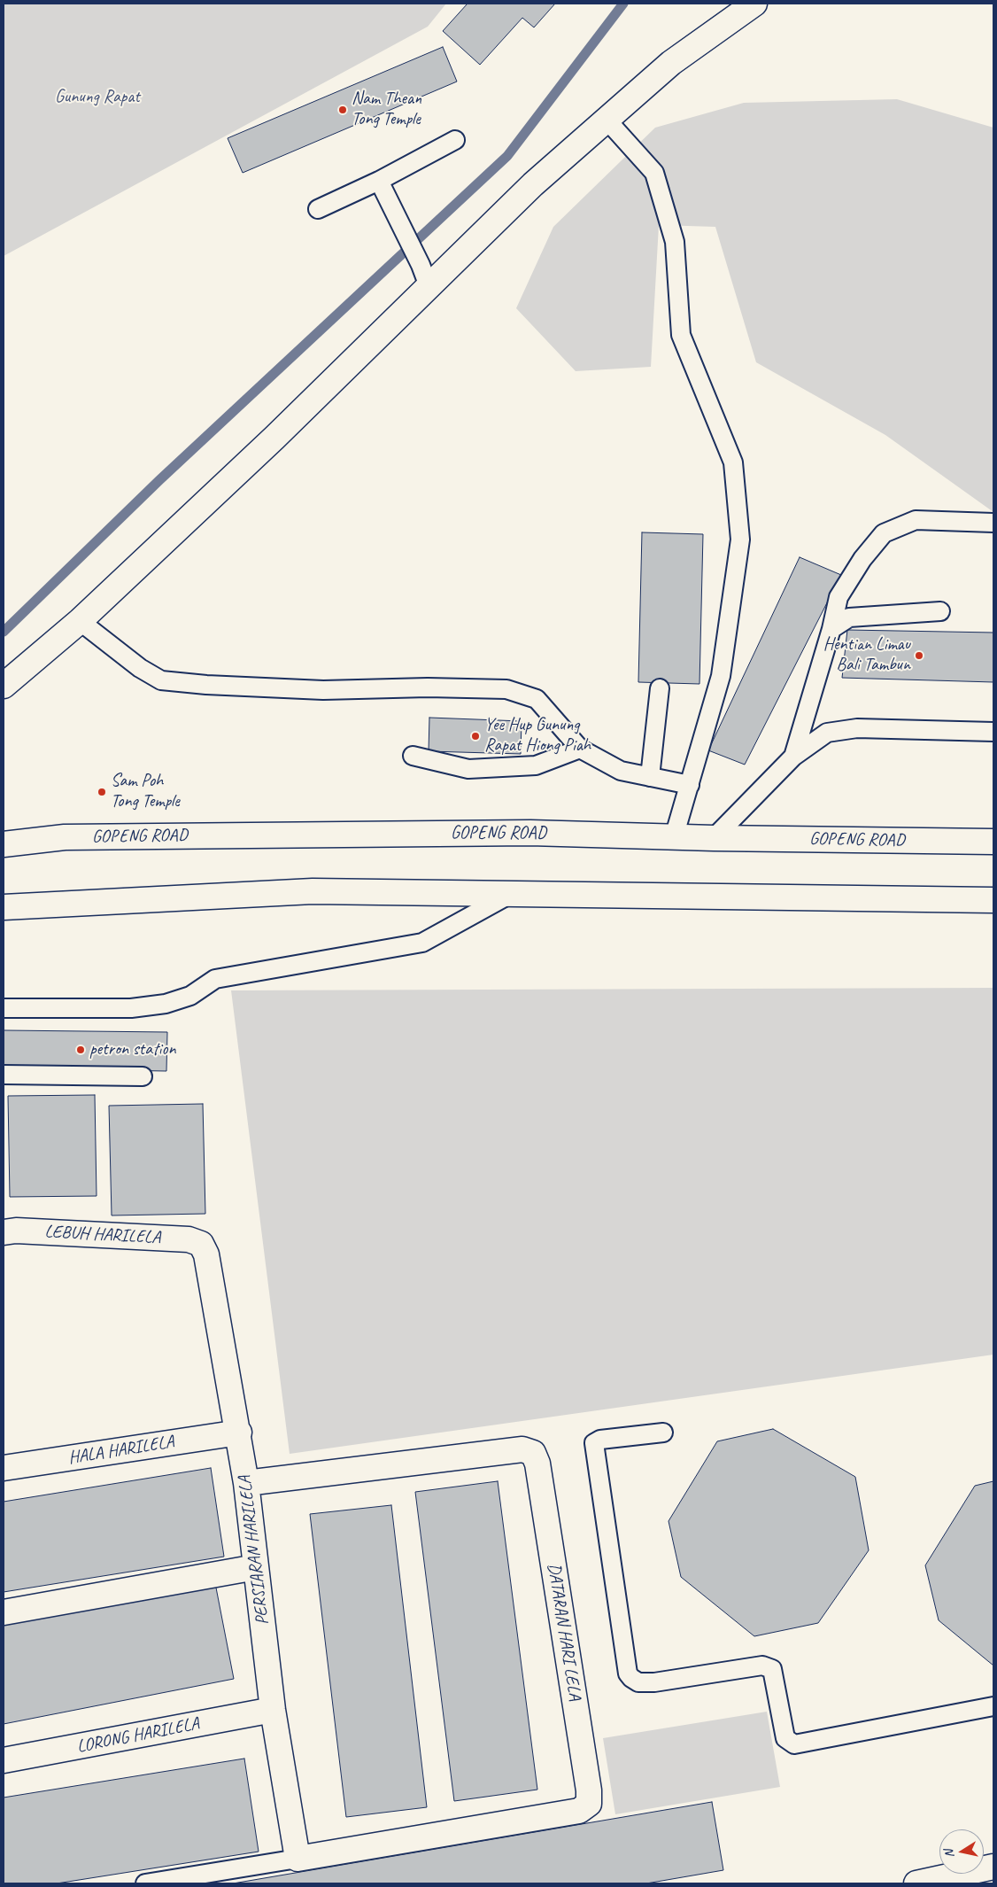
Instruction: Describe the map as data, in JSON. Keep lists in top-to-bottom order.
{
  "streets": {
    "main road": [
      "GOPENG ROAD",
      "LEBUH HARILELA",
      "HALA HARILELA",
      "PERSIARAN HARILELA",
      "DATARAN HARI LELA",
      "LORONG HARILELA"
    ]
  },
  "crossings": [
    ["LEBUH HARILELA", "PERSIARAN HARILELA"],
    ["HALA HARILELA", "PERSIARAN HARILELA"],
    ["PERSIARAN HARILELA", "DATARAN HARI LELA"],
    ["PERSIARAN HARILELA", "LORONG HARILELA"]
  ],
  "parks": ["Gunung Rapat"],
  "places": [
    "Nam Thean Tong Temple",
    "Hentian Limau Bali Tambun",
    "Yee Hup Gunung Rapat Hiong Piah",
    "Sam Poh Tong Temple",
    "petron station"
  ],
  "north": "left"
}
